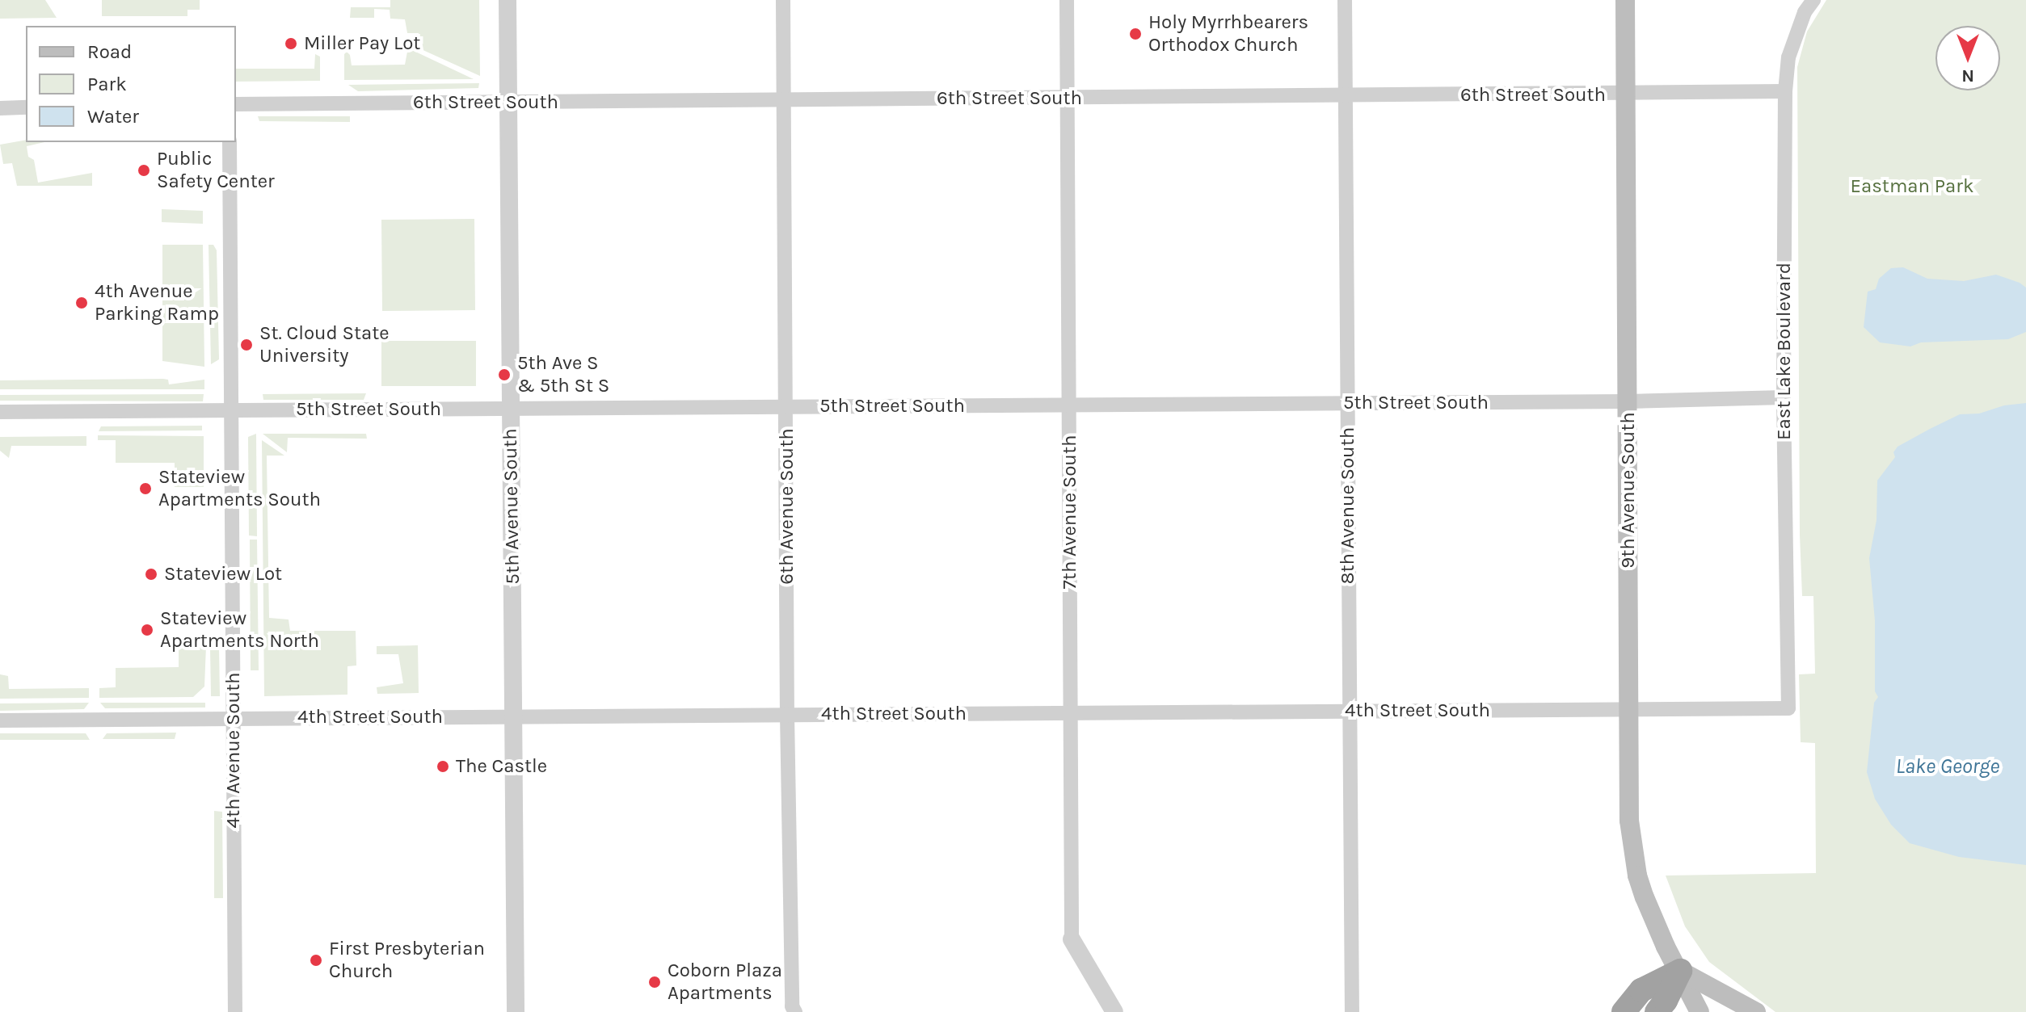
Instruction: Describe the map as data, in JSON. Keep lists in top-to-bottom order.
{
  "streets": {
    "main road": ["9th Avenue South"],
    "street": [
      "6th Street South",
      "East Lake Boulevard",
      "5th Street South",
      "8th Avenue South",
      "5th Avenue South",
      "6th Avenue South",
      "7th Avenue South",
      "4th Street South",
      "4th Avenue South"
    ]
  },
  "crossings": [
    ["6th Street South", "East Lake Boulevard"],
    ["6th Street South", "9th Avenue South"],
    ["6th Street South", "8th Avenue South"],
    ["6th Street South", "5th Avenue South"],
    ["6th Street South", "6th Avenue South"],
    ["6th Street South", "7th Avenue South"],
    ["East Lake Boulevard", "5th Street South"],
    ["East Lake Boulevard", "4th Street South"],
    ["5th Street South", "9th Avenue South"],
    ["5th Street South", "8th Avenue South"],
    ["5th Street South", "5th Avenue South"],
    ["5th Street South", "6th Avenue South"],
    ["5th Street South", "7th Avenue South"],
    ["5th Street South", "4th Avenue South"],
    ["9th Avenue South", "4th Street South"],
    ["8th Avenue South", "4th Street South"],
    ["5th Avenue South", "4th Street South"],
    ["6th Avenue South", "4th Street South"],
    ["7th Avenue South", "4th Street South"],
    ["4th Street South", "4th Avenue South"]
  ],
  "water": ["Lake George"],
  "parks": ["Eastman Park"],
  "places": [
    "Holy Myrrhbearers Orthodox Church",
    "Miller Pay Lot",
    "Public Safety Center",
    "4th Avenue Parking Ramp",
    "St. Cloud State University",
    "5th Ave S & 5th St S",
    "Stateview Apartments South",
    "Stateview Lot",
    "Stateview Apartments North",
    "The Castle",
    "First Presbyterian Church",
    "Coborn Plaza Apartments"
  ],
  "legend": ["Road", "Park", "Water"],
  "north": "bottom"
}
